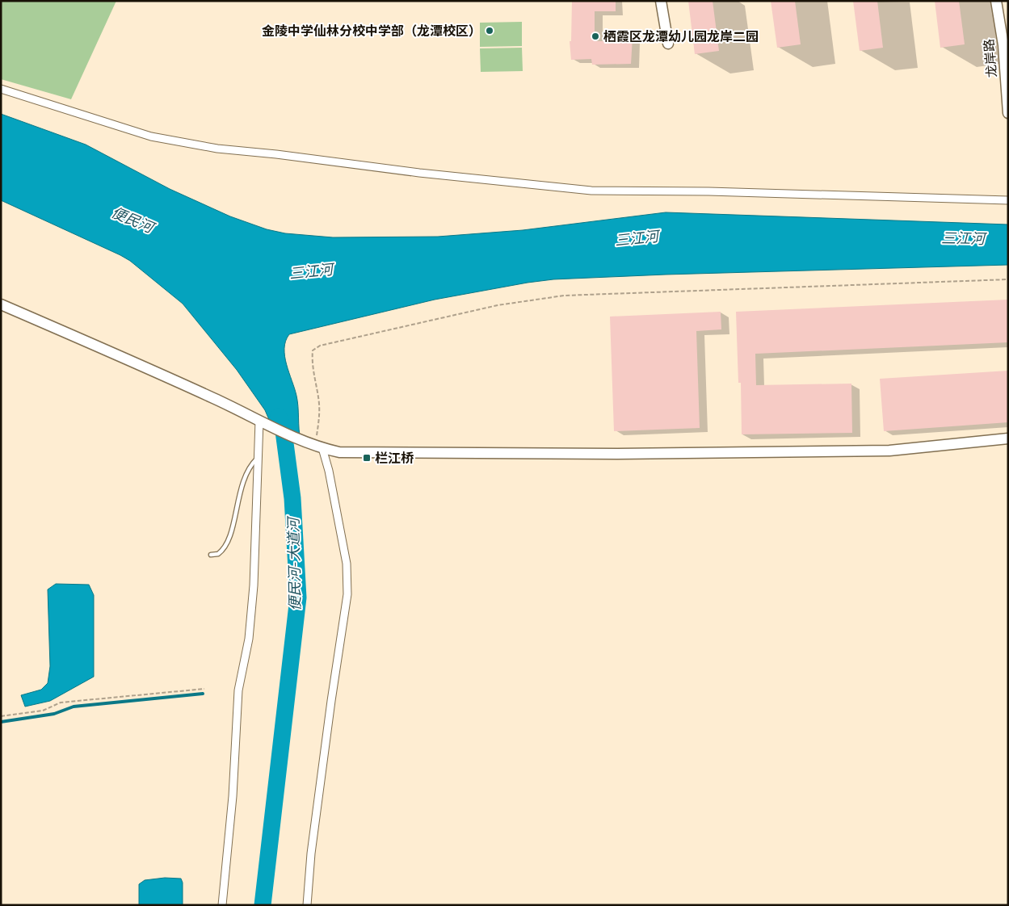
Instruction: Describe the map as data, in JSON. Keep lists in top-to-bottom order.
{
  "streets": {
    "street": ["龙岸路"]
  },
  "water": ["便民河", "三江河", "便民河-大道河"],
  "places": {
    "other": ["金陵中学仙林分校中学部（龙潭校区）", "栖霞区龙潭幼儿园龙岸二园"],
    "transit": ["栏江桥"]
  }
}
